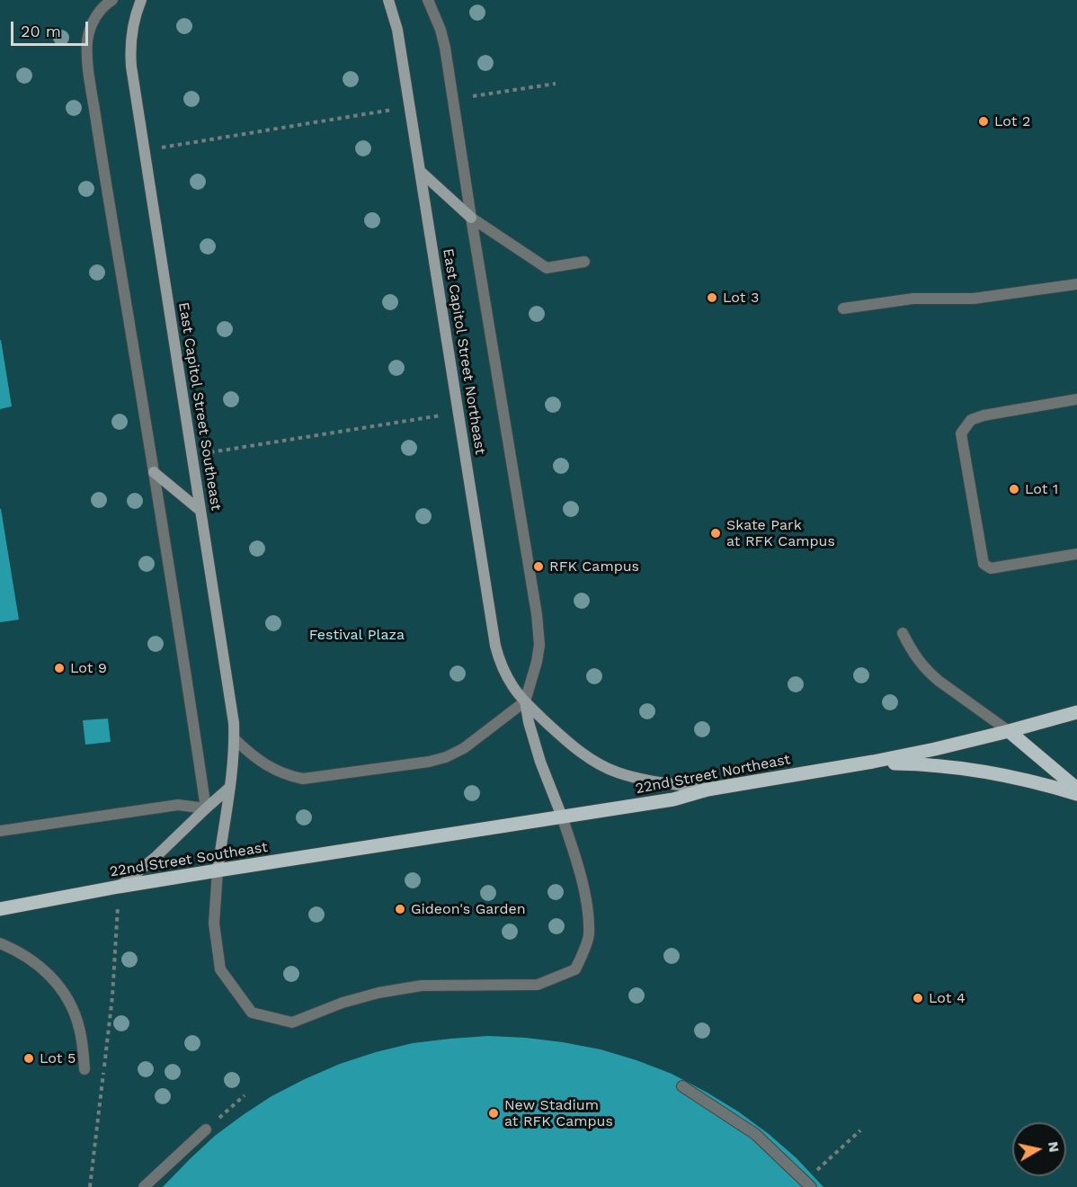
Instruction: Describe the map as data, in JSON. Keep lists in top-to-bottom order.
{
  "streets": {
    "main road": [
      "East Capitol Street Northeast",
      "East Capitol Street Southeast",
      "22nd Street Northeast",
      "22nd Street Southeast"
    ]
  },
  "crossings": [
    ["East Capitol Street Northeast", "22nd Street Northeast"],
    ["East Capitol Street Southeast", "22nd Street Southeast"],
    ["22nd Street Northeast", "22nd Street Southeast"]
  ],
  "parks": ["Festival Plaza"],
  "places": [
    "Lot 2",
    "Lot 3",
    "Lot 1",
    "Skate Park at RFK Campus",
    "RFK Campus",
    "Lot 9",
    "Gideon's Garden",
    "Lot 4",
    "Lot 5",
    "New Stadium at RFK Campus"
  ],
  "scale_bar": "20 m",
  "north": "right"
}
